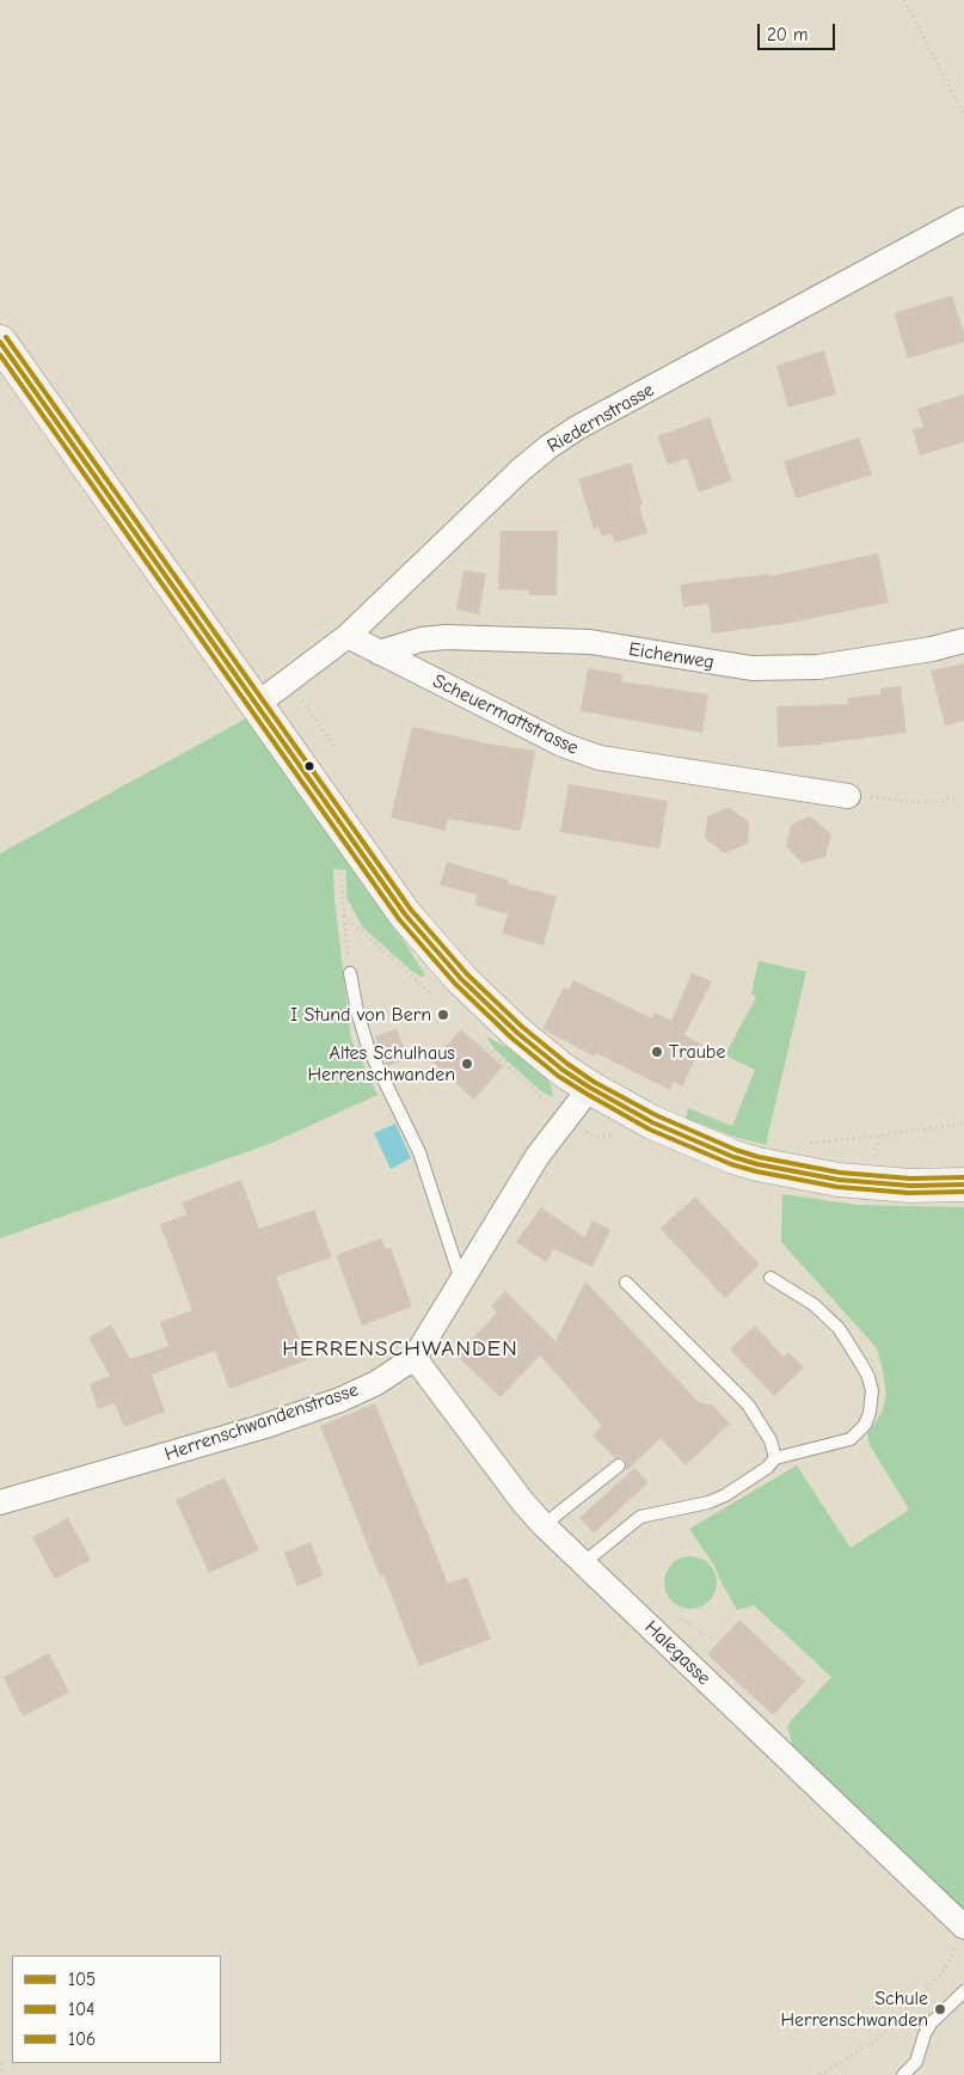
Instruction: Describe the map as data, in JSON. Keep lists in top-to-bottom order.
{
  "streets": {
    "street": [
      "Riedernstrasse",
      "Eichenweg",
      "Scheuermattstrasse",
      "Herrenschwandenstrasse",
      "Halegasse"
    ]
  },
  "crossings": [
    ["Riedernstrasse", "Scheuermattstrasse"],
    ["Eichenweg", "Scheuermattstrasse"],
    ["Herrenschwandenstrasse", "Halegasse"]
  ],
  "districts": ["HERRENSCHWANDEN"],
  "places": [
    "I Stund von Bern",
    "Traube",
    "Altes Schulhaus Herrenschwanden",
    "Schule Herrenschwanden"
  ],
  "lines": ["transit line 106", "transit line 105", "transit line 104"],
  "legend": ["105", "104", "106"],
  "scale_bar": "20 m"
}
